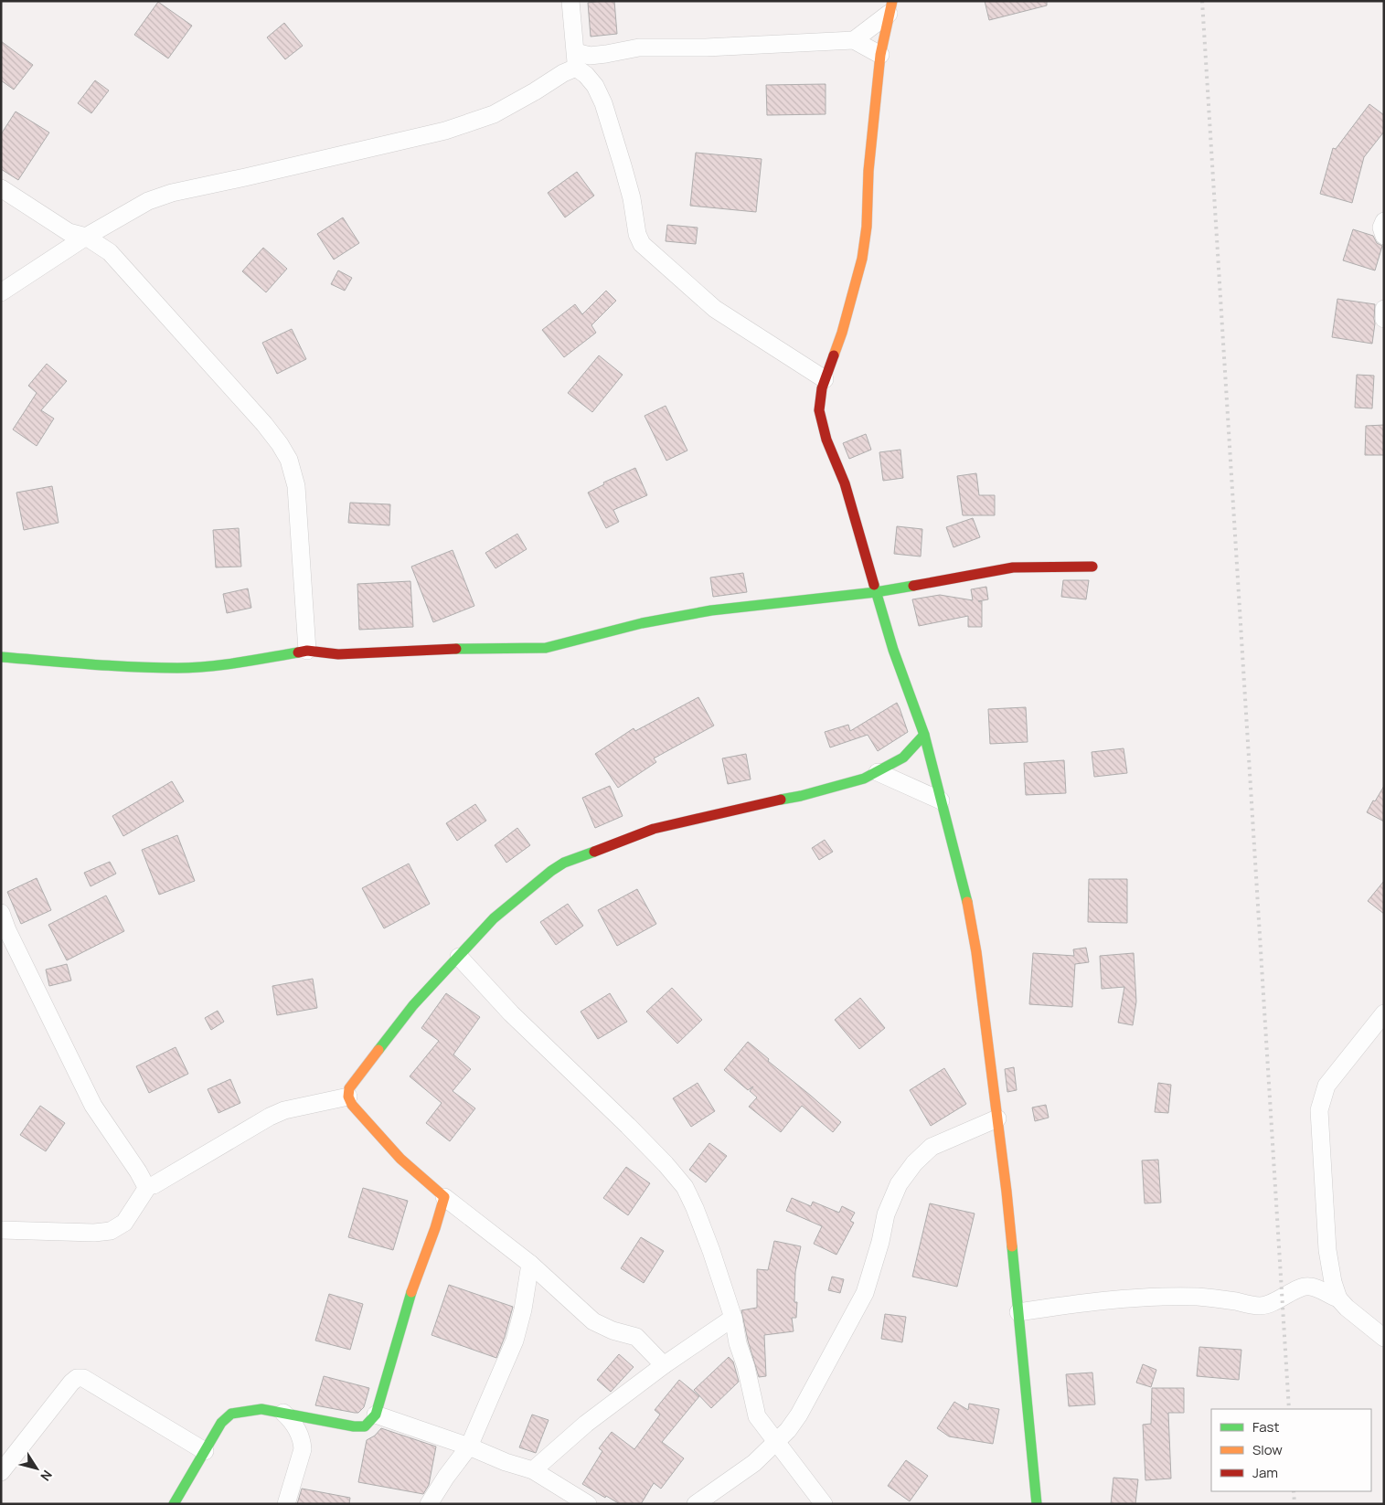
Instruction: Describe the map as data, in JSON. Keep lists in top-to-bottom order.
{
  "legend": ["Fast", "Slow", "Jam"],
  "north": "bottom right"
}
